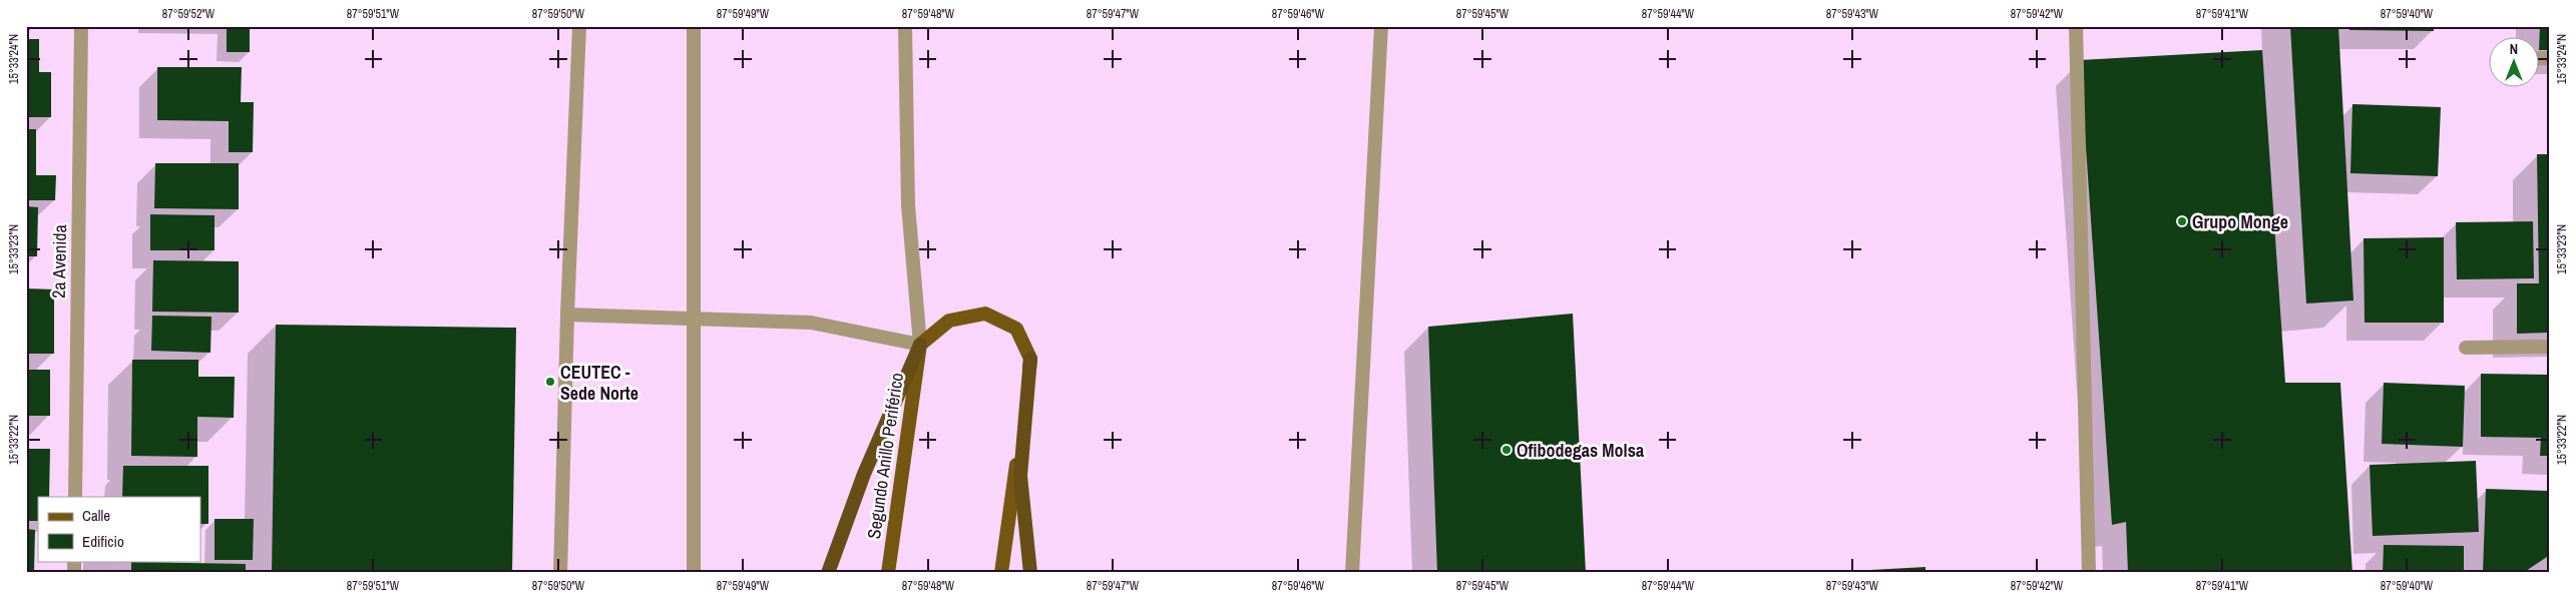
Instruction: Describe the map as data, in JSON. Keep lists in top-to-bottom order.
{
  "streets": {
    "main road": ["Segundo Anillo Periférico"],
    "street": ["2a Avenida"]
  },
  "places": ["Grupo Monge", "CEUTEC - Sede Norte", "Ofibodegas Molsa"],
  "legend": ["Calle", "Edificio"],
  "north": "top",
  "coordinates": [
    "87°59'52\"W",
    "87°59'51\"W",
    "87°59'50\"W",
    "87°59'49\"W",
    "87°59'48\"W",
    "87°59'47\"W",
    "87°59'46\"W",
    "87°59'45\"W",
    "87°59'44\"W",
    "87°59'43\"W",
    "87°59'42\"W",
    "87°59'41\"W",
    "87°59'40\"W",
    "15°33'24\"N",
    "15°33'23\"N",
    "15°33'22\"N"
  ]
}
